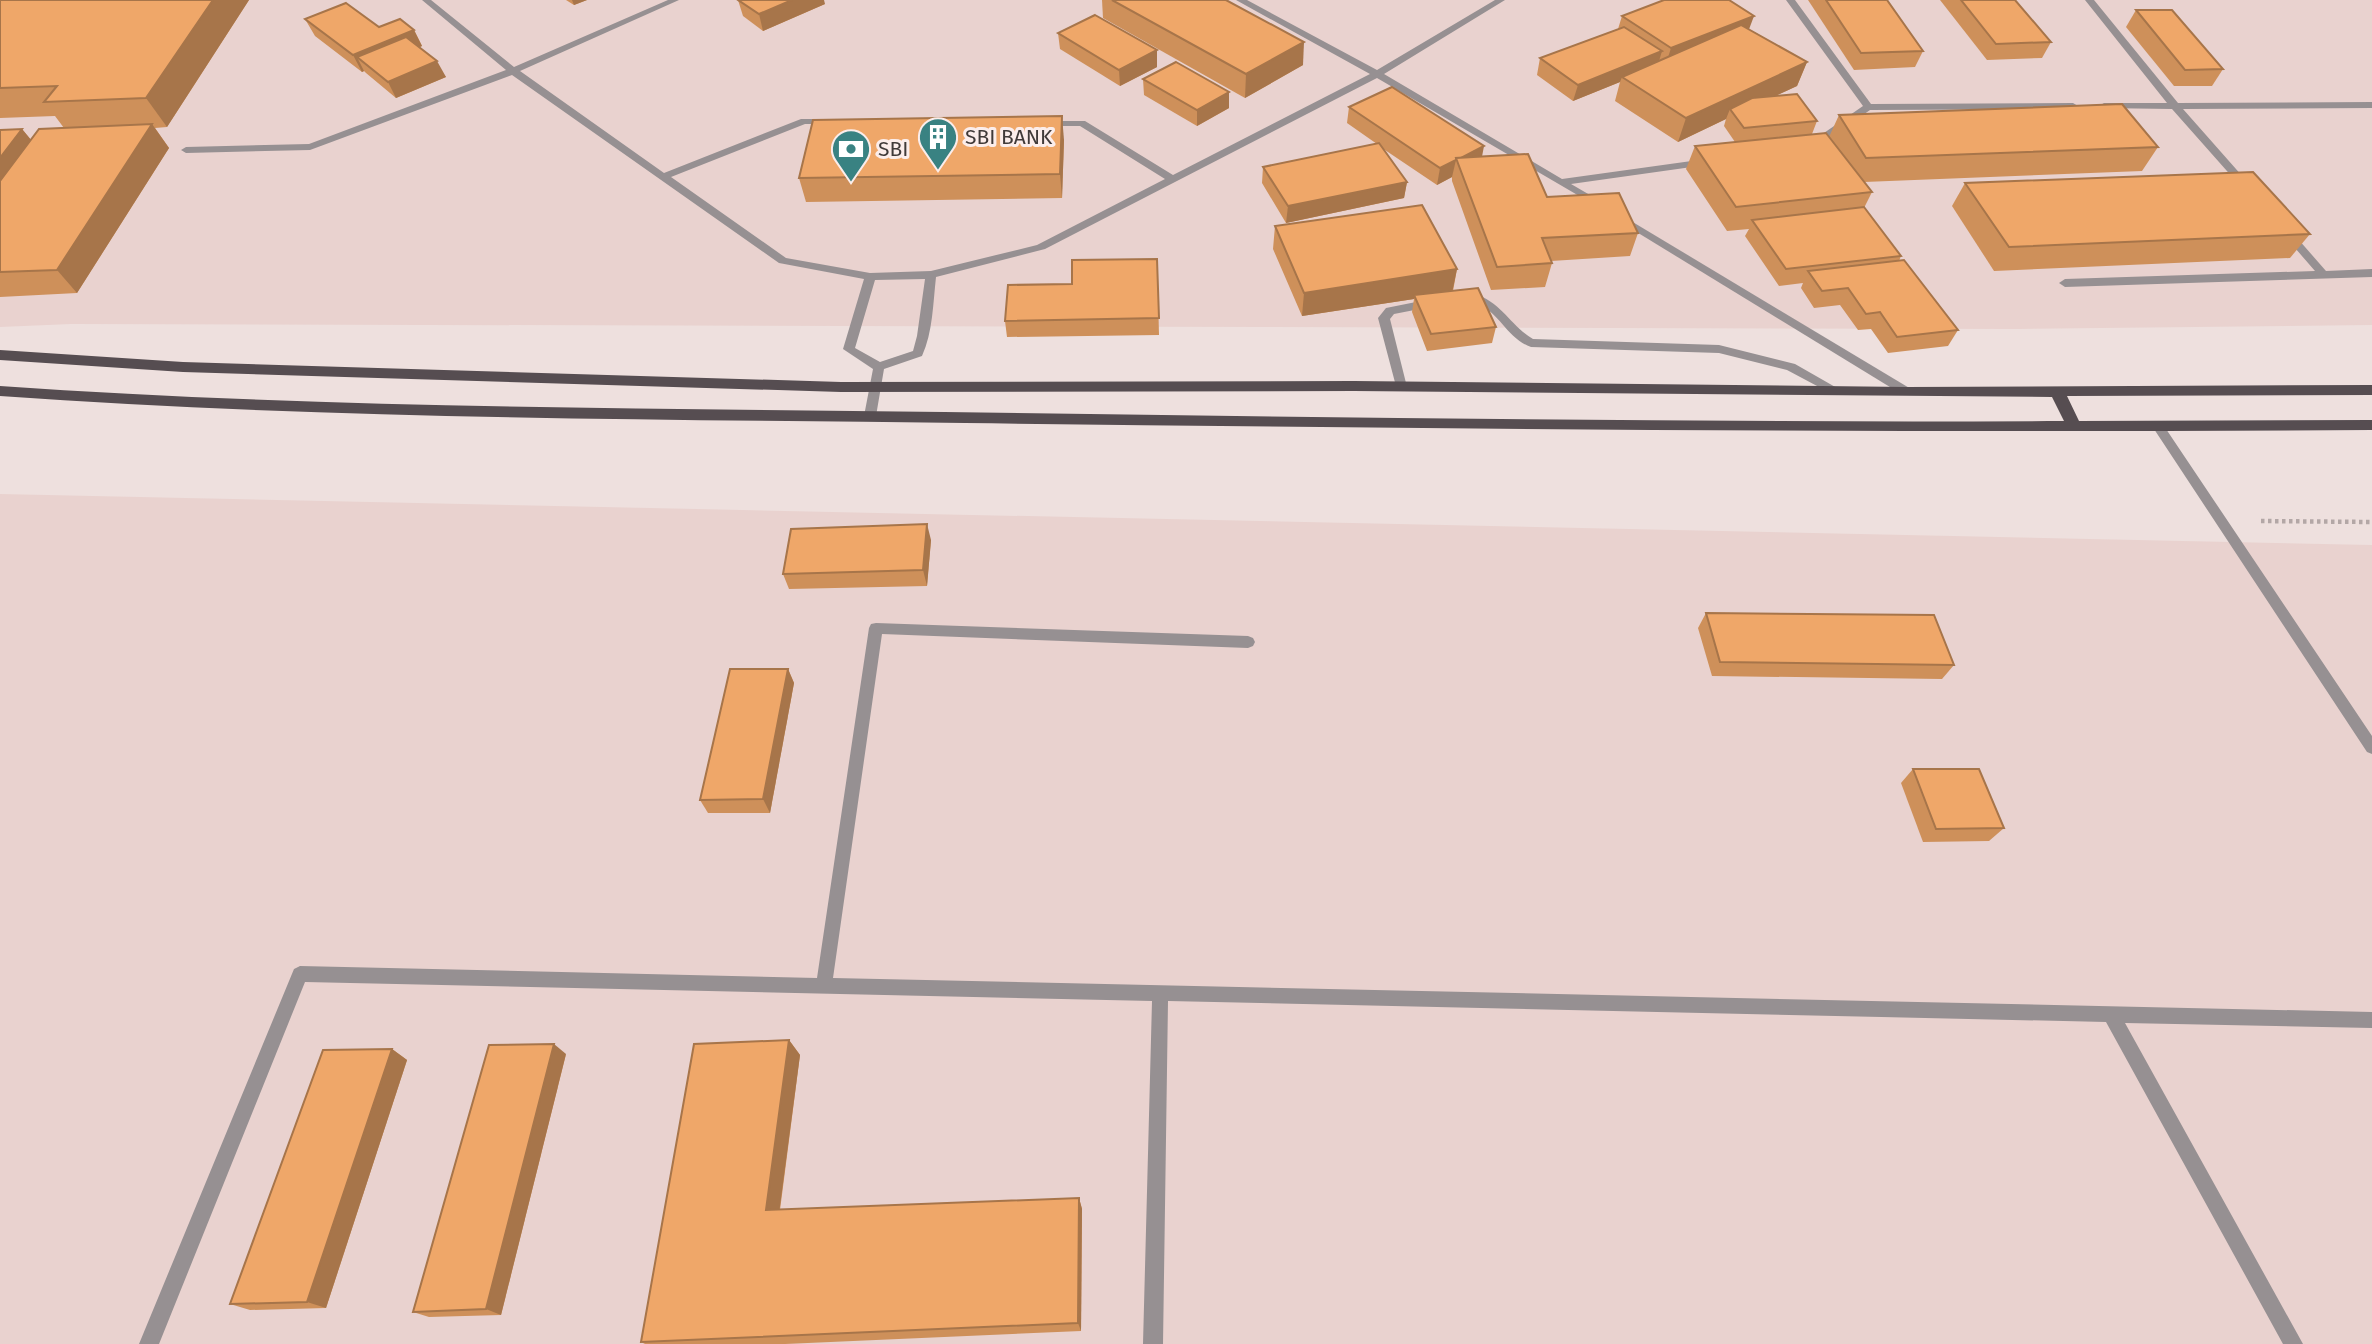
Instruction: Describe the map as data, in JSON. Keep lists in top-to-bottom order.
{
  "places": {
    "building": ["SBI BANK"],
    "bank": ["SBI"]
  }
}
